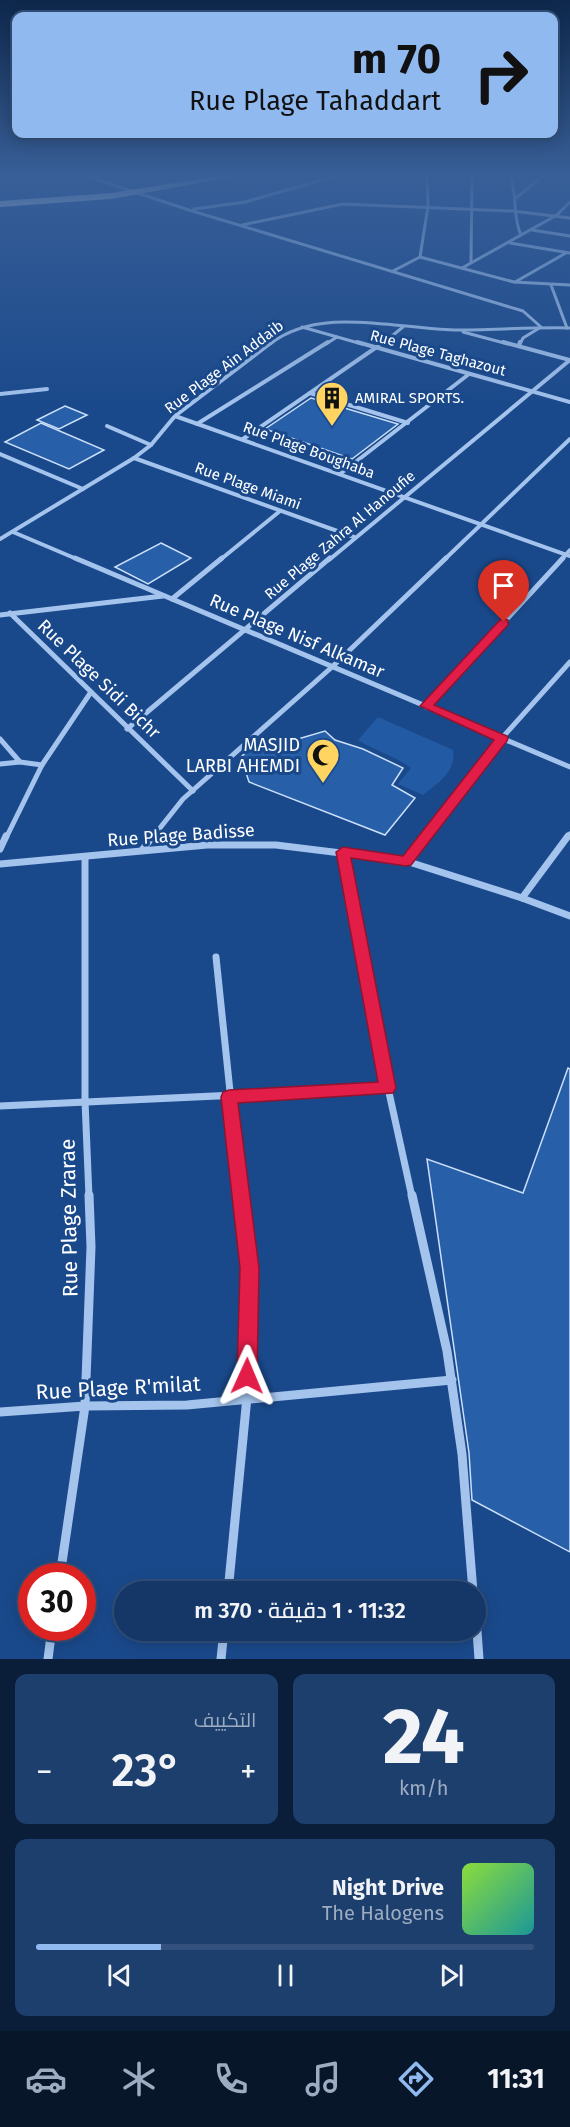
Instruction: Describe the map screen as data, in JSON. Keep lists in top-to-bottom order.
{
  "streets": {
    "street": [
      "Rue Plage Taghazout",
      "Rue Plage Ain Addaib",
      "Rue Plage Boughaba",
      "Rue Plage Miami",
      "Rue Plage Zahra Al Hanoufie",
      "Rue Plage Nisf Alkamar",
      "Rue Plage Sidi Bichr",
      "Rue Plage Badisse",
      "Rue Plage Zrarae",
      "Rue Plage R'milat"
    ]
  },
  "crossings": [
    ["Rue Plage Taghazout", "Rue Plage Ain Addaib"],
    ["Rue Plage Taghazout", "Rue Plage Zahra Al Hanoufie"],
    ["Rue Plage Ain Addaib", "Rue Plage Boughaba"],
    ["Rue Plage Ain Addaib", "Rue Plage Miami"],
    ["Rue Plage Ain Addaib", "Rue Plage Nisf Alkamar"],
    ["Rue Plage Boughaba", "Rue Plage Zahra Al Hanoufie"],
    ["Rue Plage Miami", "Rue Plage Zahra Al Hanoufie"],
    ["Rue Plage Zahra Al Hanoufie", "Rue Plage Nisf Alkamar"],
    ["Rue Plage Zahra Al Hanoufie", "Rue Plage Sidi Bichr"],
    ["Rue Plage Badisse", "Rue Plage Zrarae"],
    ["Rue Plage Zrarae", "Rue Plage R'milat"]
  ],
  "places": {
    "building": ["AMIRAL SPORTS."],
    "mosque": ["MASJID LARBI AHEMDI"]
  },
  "page": {
    "turn": ["70 m", "Rue Plage Tahaddart"],
    "limit": "30",
    "trip": "11:32 · 1 دقيقة · 370 m",
    "tile": [
      ["24", "km/h"],
      "التكييف"
    ],
    "heat": ["−", "23°", "+"],
    "song": ["Night Drive", "The Halogens"],
    "tabs": "11:31"
  }
}
